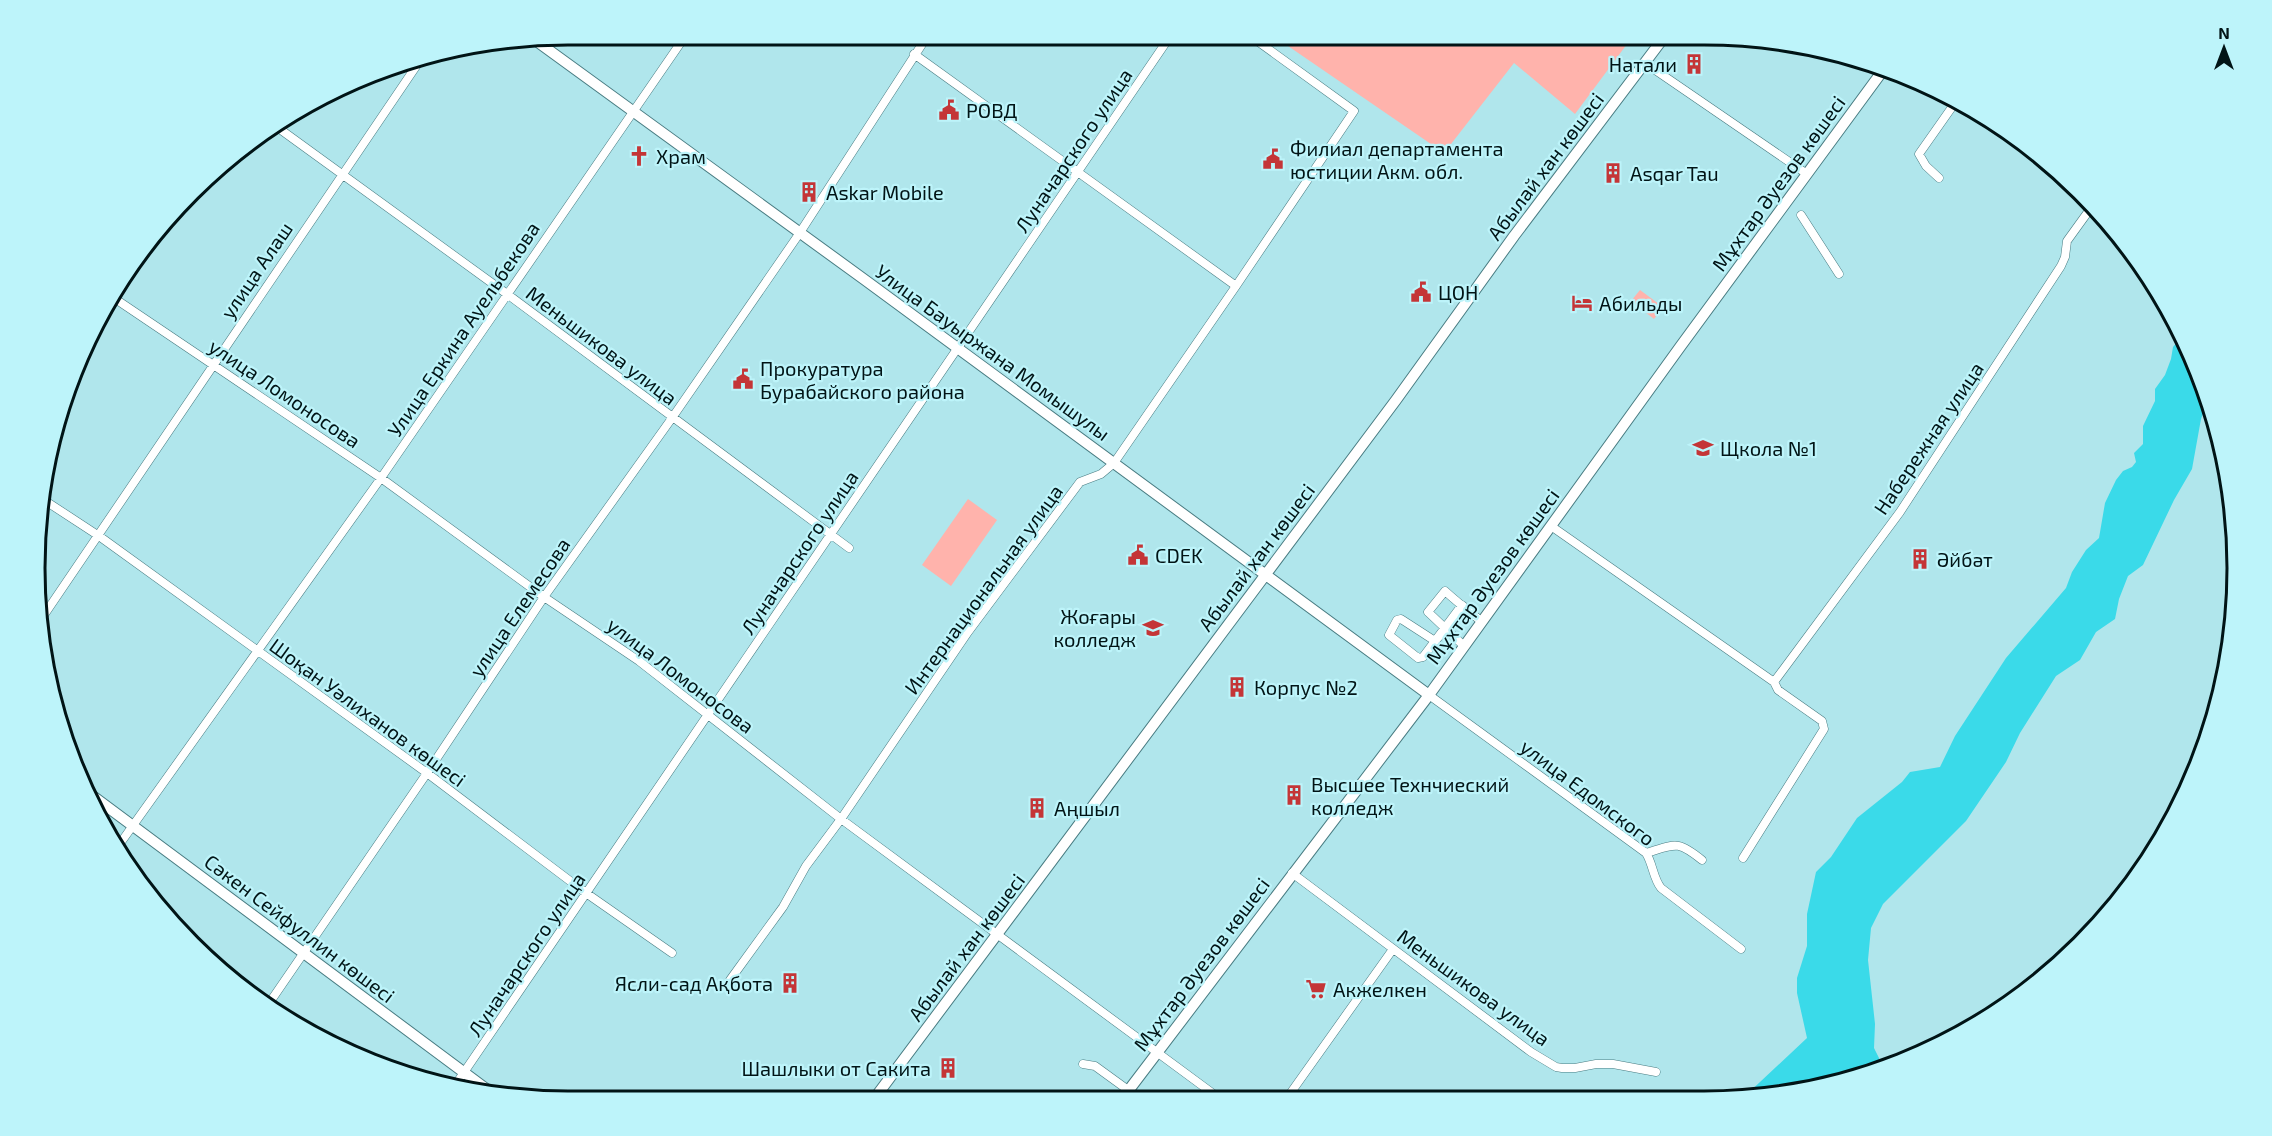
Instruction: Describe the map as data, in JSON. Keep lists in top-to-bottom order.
{
  "streets": {
    "street": [
      "Луначарского улица",
      "Абылай хан көшесі",
      "Мұхтар Әуезов көшесі",
      "улица Алаш",
      "Улица Еркина Ауельбекова",
      "Меньшикова улица",
      "Улица Бауыржана Момышулы",
      "улица Ломоносова",
      "Набережная улица",
      "Интернациональная улица",
      "улица Елемесова",
      "Шоқан Уәлиханов көшесі",
      "улица Едомского",
      "Сәкен Сейфуллин көшесі"
    ]
  },
  "crossings": [
    ["Луначарского улица", "Меньшикова улица"],
    ["Луначарского улица", "Улица Бауыржана Момышулы"],
    ["Луначарского улица", "улица Ломоносова"],
    ["Луначарского улица", "Шоқан Уәлиханов көшесі"],
    ["Луначарского улица", "Сәкен Сейфуллин көшесі"],
    ["Абылай хан көшесі", "Улица Бауыржана Момышулы"],
    ["Абылай хан көшесі", "улица Ломоносова"],
    ["Мұхтар Әуезов көшесі", "Меньшикова улица"],
    ["Мұхтар Әуезов көшесі", "Улица Бауыржана Момышулы"],
    ["Мұхтар Әуезов көшесі", "улица Ломоносова"],
    ["Мұхтар Әуезов көшесі", "улица Едомского"],
    ["улица Алаш", "Меньшикова улица"],
    ["улица Алаш", "улица Ломоносова"],
    ["улица Алаш", "Шоқан Уәлиханов көшесі"],
    ["Улица Еркина Ауельбекова", "Меньшикова улица"],
    ["Улица Еркина Ауельбекова", "Улица Бауыржана Момышулы"],
    ["Улица Еркина Ауельбекова", "улица Ломоносова"],
    ["Улица Еркина Ауельбекова", "Шоқан Уәлиханов көшесі"],
    ["Улица Еркина Ауельбекова", "Сәкен Сейфуллин көшесі"],
    ["Меньшикова улица", "улица Елемесова"],
    ["Улица Бауыржана Момышулы", "Интернациональная улица"],
    ["Улица Бауыржана Момышулы", "улица Елемесова"],
    ["Улица Бауыржана Момышулы", "улица Едомского"],
    ["улица Ломоносова", "Интернациональная улица"],
    ["улица Ломоносова", "улица Елемесова"],
    ["улица Елемесова", "Шоқан Уәлиханов көшесі"],
    ["улица Елемесова", "Сәкен Сейфуллин көшесі"]
  ],
  "places": {
    "building": [
      "Натали",
      "Asqar Tau",
      "Askar Mobile",
      "Әйбәт",
      "Корпус №2",
      "Высшее Технчиеский колледж",
      "Аңшыл",
      "Ясли-сад Ақбота",
      "Шашлыки от Сакита"
    ],
    "public building": [
      "РОВД",
      "Филиал департамента юстиции Акм. обл.",
      "ЦОН",
      "Прокуратура Бурабайского района",
      "CDEK"
    ],
    "church": ["Храм"],
    "hotel": ["Абильды"],
    "school or university": ["Щкола №1", "Жоғары колледж"],
    "supermarket": ["Акжелкен"]
  },
  "north": "top"
}
